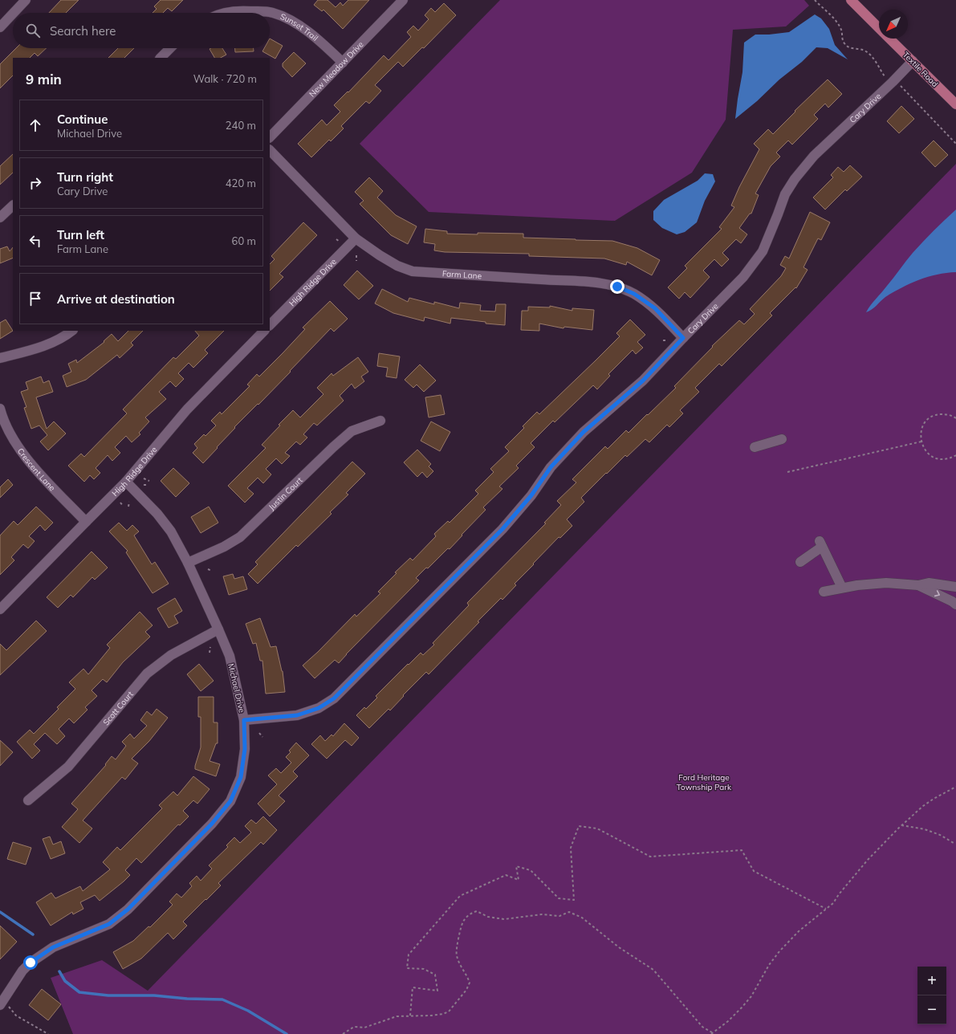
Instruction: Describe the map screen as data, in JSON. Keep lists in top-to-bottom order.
{
  "streets": {
    "main road": ["Textile Road"],
    "street": [
      "Sunset Trail",
      "New Meadow Drive",
      "Cary Drive",
      "Farm Lane",
      "High Ridge Drive",
      "Crescent Lane",
      "Justin Court",
      "Michael Drive",
      "Scott Court"
    ]
  },
  "crossings": [
    ["Sunset Trail", "New Meadow Drive"],
    ["Textile Road", "Cary Drive"],
    ["Cary Drive", "Farm Lane"],
    ["Cary Drive", "Michael Drive"],
    ["Farm Lane", "High Ridge Drive"],
    ["High Ridge Drive", "Crescent Lane"],
    ["High Ridge Drive", "Michael Drive"],
    ["Justin Court", "Michael Drive"],
    ["Michael Drive", "Scott Court"]
  ],
  "parks": ["Ford Heritage Township Park"],
  "north": "bottom left",
  "page": {
    "search": "Search here",
    "heading": ["9 min", "Walk · 720 m"],
    "list": [
      ["Continue", "Michael Drive", "240 m"],
      ["Turn right", "Cary Drive", "420 m"],
      ["Turn left", "Farm Lane", "60 m"],
      "Arrive at destination"
    ],
    "map_buttons": ["+", "−"]
  }
}
